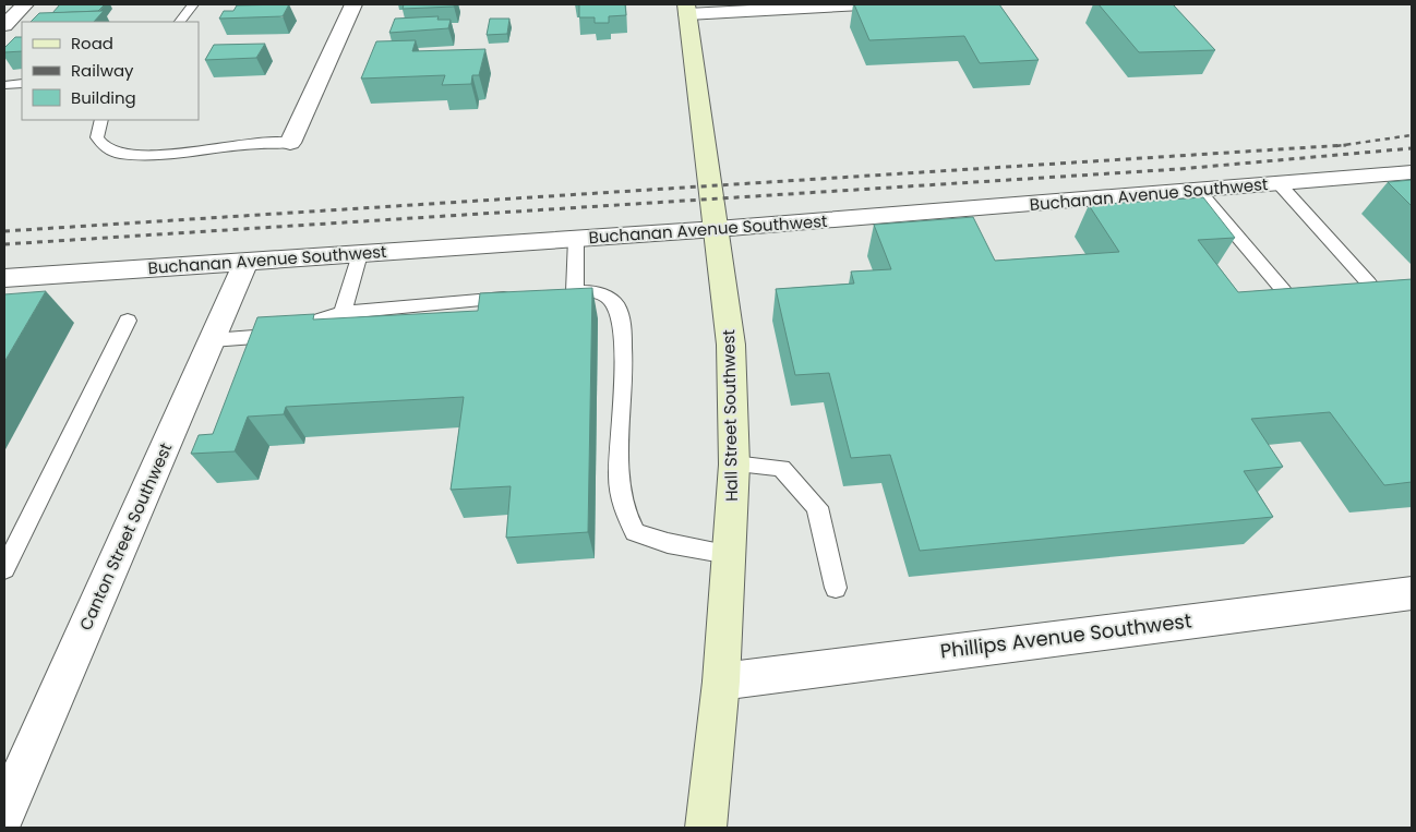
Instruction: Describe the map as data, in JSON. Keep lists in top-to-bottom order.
{
  "streets": {
    "main road": ["Hall Street Southwest"],
    "street": ["Buchanan Avenue Southwest", "Canton Street Southwest", "Phillips Avenue Southwest"]
  },
  "crossings": [
    ["Buchanan Avenue Southwest", "Hall Street Southwest"],
    ["Buchanan Avenue Southwest", "Canton Street Southwest"],
    ["Hall Street Southwest", "Phillips Avenue Southwest"]
  ],
  "legend": ["Road", "Railway", "Building"]
}
